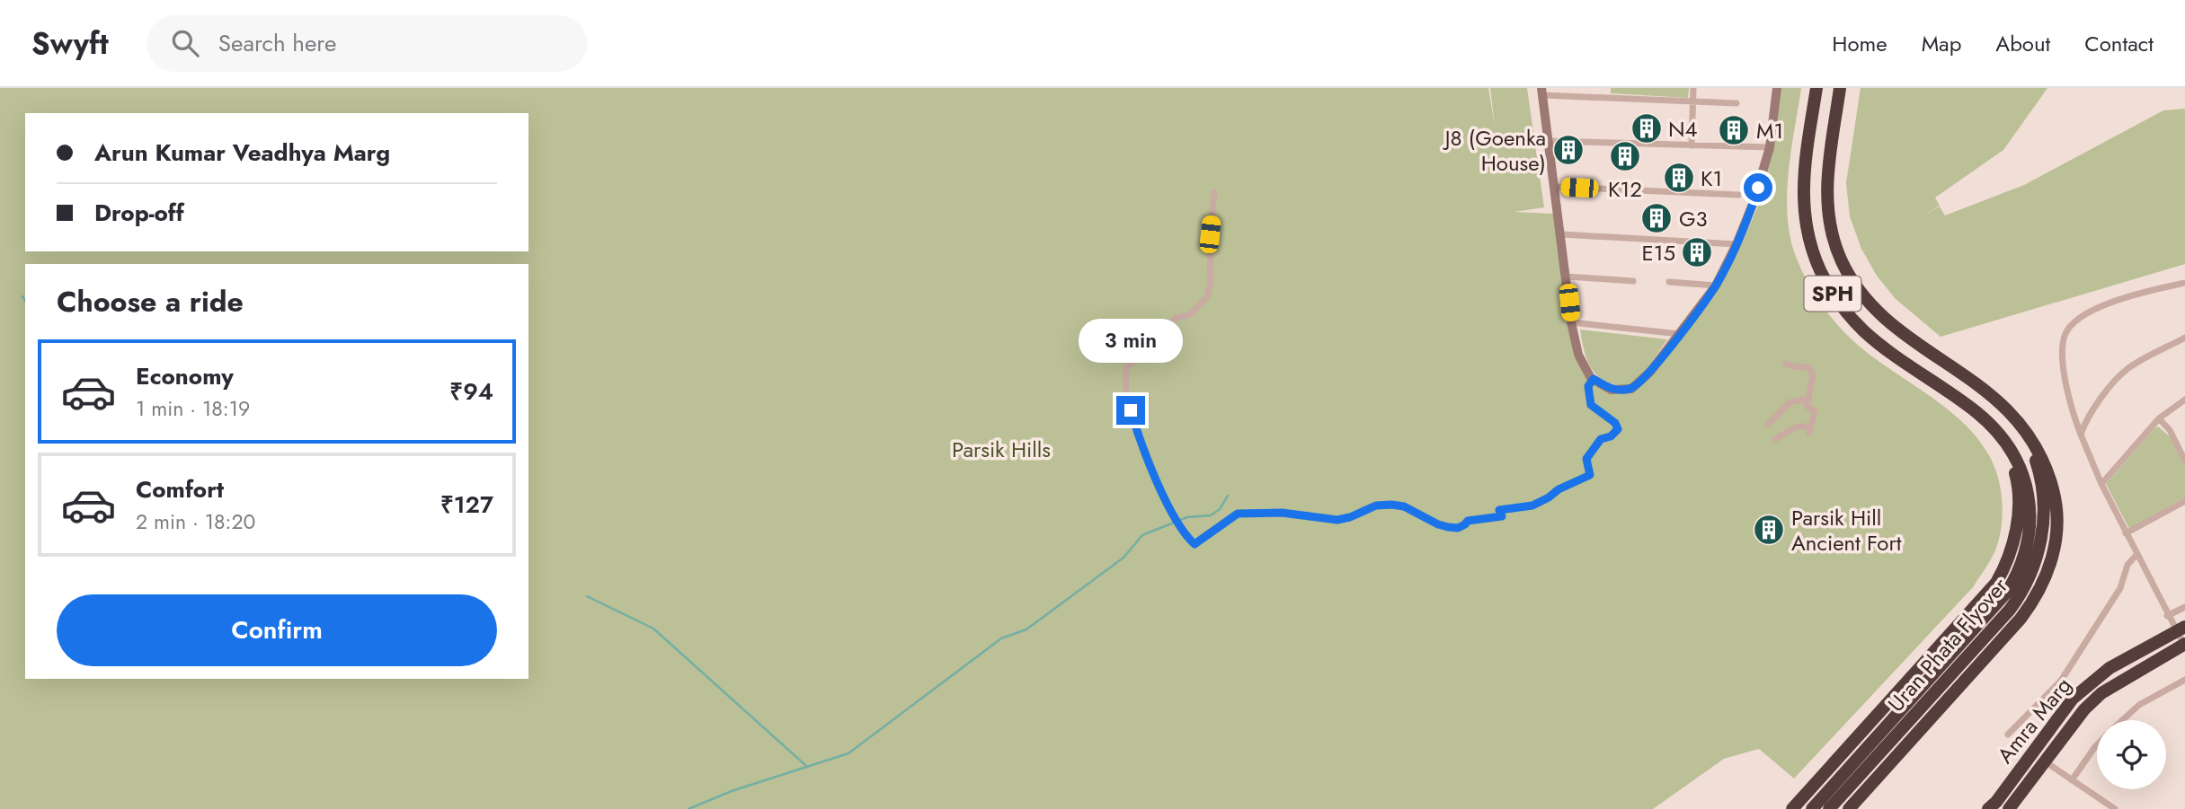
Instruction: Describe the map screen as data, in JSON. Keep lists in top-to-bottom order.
{
  "streets": {
    "highway": ["SPH", "Uran Phata Flyover", "Amra Marg"]
  },
  "crossings": [
    ["SPH", "Uran Phata Flyover"]
  ],
  "parks": ["Parsik Hills"],
  "places": {
    "building": [
      "N4",
      "M1",
      "J8 (Goenka House)",
      "K12",
      "K1",
      "G3",
      "E15",
      "Parsik Hill Ancient Fort"
    ]
  },
  "page": {
    "header": "Swyft",
    "search": "Search here",
    "nav": [
      "Home",
      "Map",
      "About",
      "Contact"
    ],
    "banner": ["Arun Kumar Veadhya Marg", "Drop-off"],
    "heading": "Choose a ride",
    "bubble": "3 min",
    "list": [
      {
        "name": "Economy",
        "note": "1 min · 18:19",
        "value": "₹94"
      },
      {
        "name": "Comfort",
        "note": "2 min · 18:20",
        "value": "₹127"
      }
    ],
    "buttons": "Confirm"
  }
}
